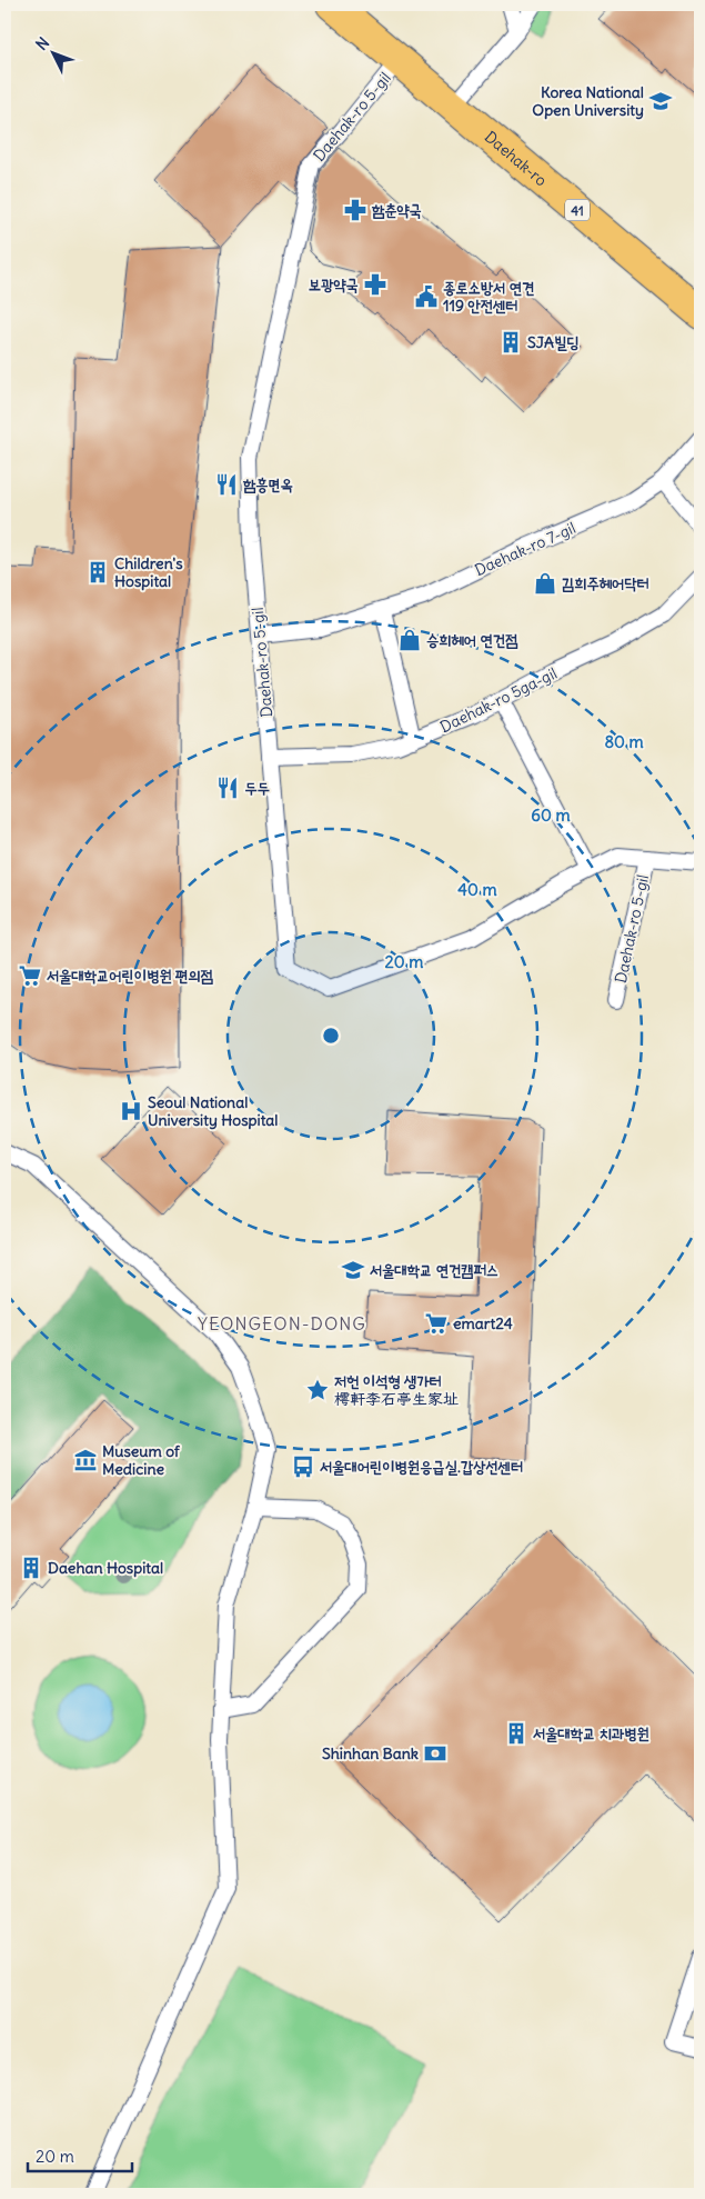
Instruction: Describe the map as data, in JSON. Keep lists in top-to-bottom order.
{
  "streets": {
    "main road": ["Daehak-ro", "41"],
    "lane": ["Daehak-ro 5-gil", "Daehak-ro 7-gil", "Daehak-ro 5ga-gil"]
  },
  "crossings": [
    ["Daehak-ro 5-gil", "Daehak-ro"],
    ["Daehak-ro 5-gil", "Daehak-ro 7-gil"],
    ["Daehak-ro 5-gil", "Daehak-ro 5ga-gil"]
  ],
  "districts": ["YEONGEON-DONG"],
  "places": {
    "school or university": ["Korea National Open University", "서울대학교 연건캠퍼스"],
    "pharmacy": ["함춘약국", "보광약국"],
    "public building": ["종로소방서 연견 119 안전센터"],
    "building": [
      "SJA빌딩",
      "Children's Hospital",
      "Daehan Hospital",
      "서울대학교 치과병원"
    ],
    "restaurant": ["함흥면옥", "두두"],
    "shop": ["김희주헤어닥터", "승희헤어 연건점"],
    "supermarket": ["서울대학교어린이병원 편의점", "emart24"],
    "hospital": ["Seoul National University Hospital"],
    "place": ["저헌 이석형 생가터 樗軒李石亭生家址"],
    "museum": ["Museum of Medicine"],
    "bus stop": ["서울대어린이병원응급실.갑상선센터"],
    "bank": ["Shinhan Bank"]
  },
  "scale_bar": "20 m",
  "north": "top left",
  "rings": [
    "80 m",
    "60 m",
    "40 m",
    "20 m"
  ]
}
